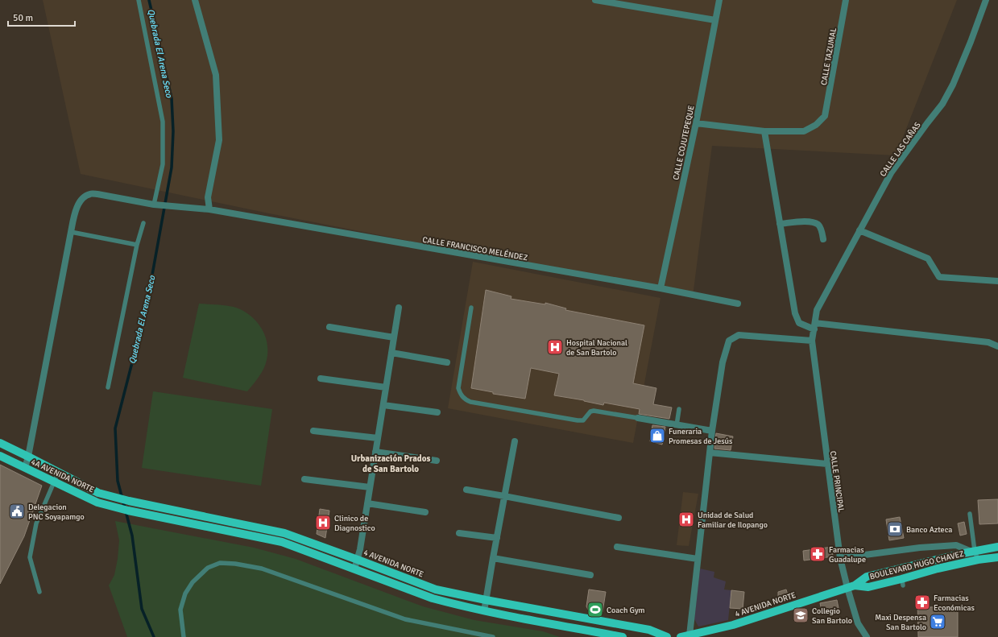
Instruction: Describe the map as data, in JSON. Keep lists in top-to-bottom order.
{
  "streets": {
    "main road": ["4A AVENIDA NORTE", "4 AVENIDA NORTE", "BOULEVARD HUGO CHAVEZ"],
    "street": [
      "CALLE TAZUMAL",
      "CALLE COJUTEPEQUE",
      "CALLE LAS CAÑAS",
      "CALLE FRANCISCO MELÉNDEZ",
      "CALLE PRINCIPAL"
    ]
  },
  "crossings": [
    ["CALLE COJUTEPEQUE", "CALLE FRANCISCO MELÉNDEZ"],
    ["CALLE LAS CAÑAS", "CALLE PRINCIPAL"],
    ["4A AVENIDA NORTE", "4 AVENIDA NORTE"],
    ["CALLE PRINCIPAL", "4 AVENIDA NORTE"],
    ["CALLE PRINCIPAL", "BOULEVARD HUGO CHAVEZ"],
    ["4 AVENIDA NORTE", "BOULEVARD HUGO CHAVEZ"]
  ],
  "districts": ["Urbanización Prados de San Bartolo"],
  "water": ["Quebrada El Arena Seco"],
  "places": {
    "hospital": ["Hospital Nacional de San Bartolo", "Unidad de Salud Familiar de Ilopango", "Clinico de Diagnostico"],
    "shop": ["Funeraria Promesas de Jesús"],
    "public building": ["Delegacion PNC Soyapamgo"],
    "bank": ["Banco Azteca"],
    "pharmacy": ["Farmacias Guadalupe", "Farmacias Económicas"],
    "sports": ["Coach Gym"],
    "school or university": ["Collegio San Bartolo"],
    "supermarket": ["Maxi Despensa San Bartolo"]
  },
  "scale_bar": "50 m"
}
